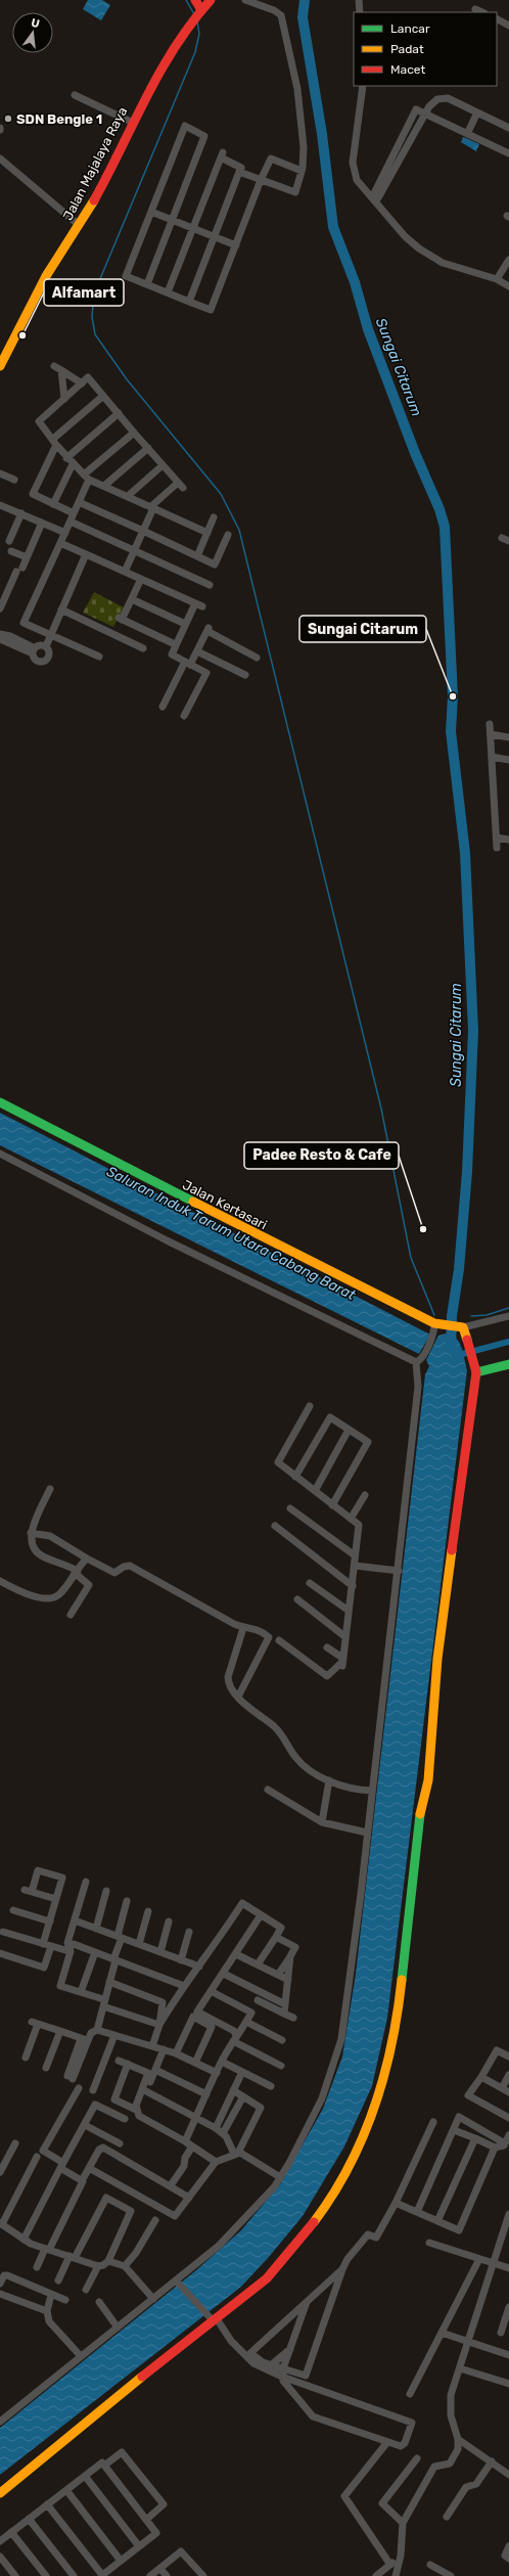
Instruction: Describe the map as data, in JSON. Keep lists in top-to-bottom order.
{
  "streets": {
    "street": ["Jalan Majalaya Raya", "Jalan Kertasari"]
  },
  "water": ["Sungai Citarum", "Saluran Induk Tarum Utara Cabang Barat"],
  "places": [
    "SDN Bengle 1",
    "Alfamart",
    "Sungai Citarum",
    "Padee Resto & Cafe"
  ],
  "legend": ["Lancar", "Padat", "Macet"],
  "north": "top"
}
